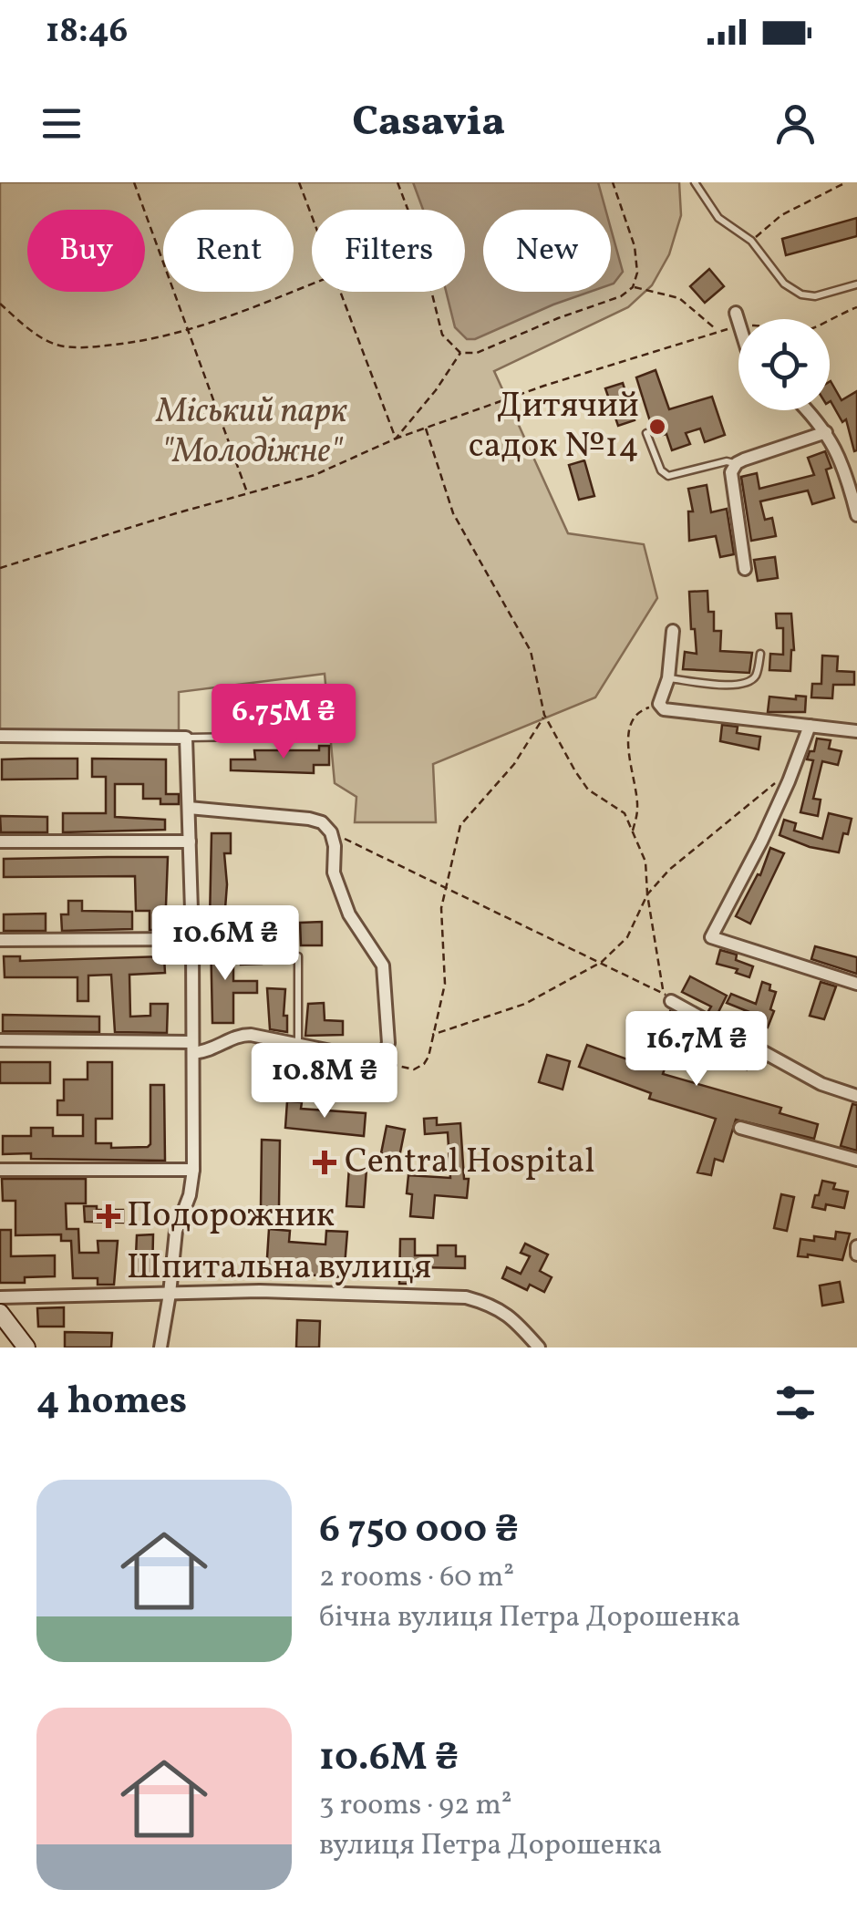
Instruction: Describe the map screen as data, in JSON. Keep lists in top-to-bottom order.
{
  "streets": {
    "street": ["Шпитальна вулиця"]
  },
  "parks": ["Міський парк \"Молодіжне\""],
  "places": {
    "other": ["Дитячий садок №14"],
    "health": ["Central Hospital", "Подорожник"]
  },
  "page": {
    "status": "18:46",
    "header": "Casavia",
    "chip": [
      "Buy",
      "Rent",
      "Filters",
      "New"
    ],
    "price": [
      "6.75M ₴",
      "10.6M ₴",
      "16.7M ₴",
      "10.8M ₴"
    ],
    "heading": "4 homes",
    "list": [
      {
        "name": "6 750 000 ₴",
        "note": "2 rooms · 60 m² · бічна вулиця Петра Дорошенка"
      },
      {
        "name": "10.6M ₴",
        "note": "3 rooms · 92 m² · вулиця Петра Дорошенка"
      }
    ]
  }
}
